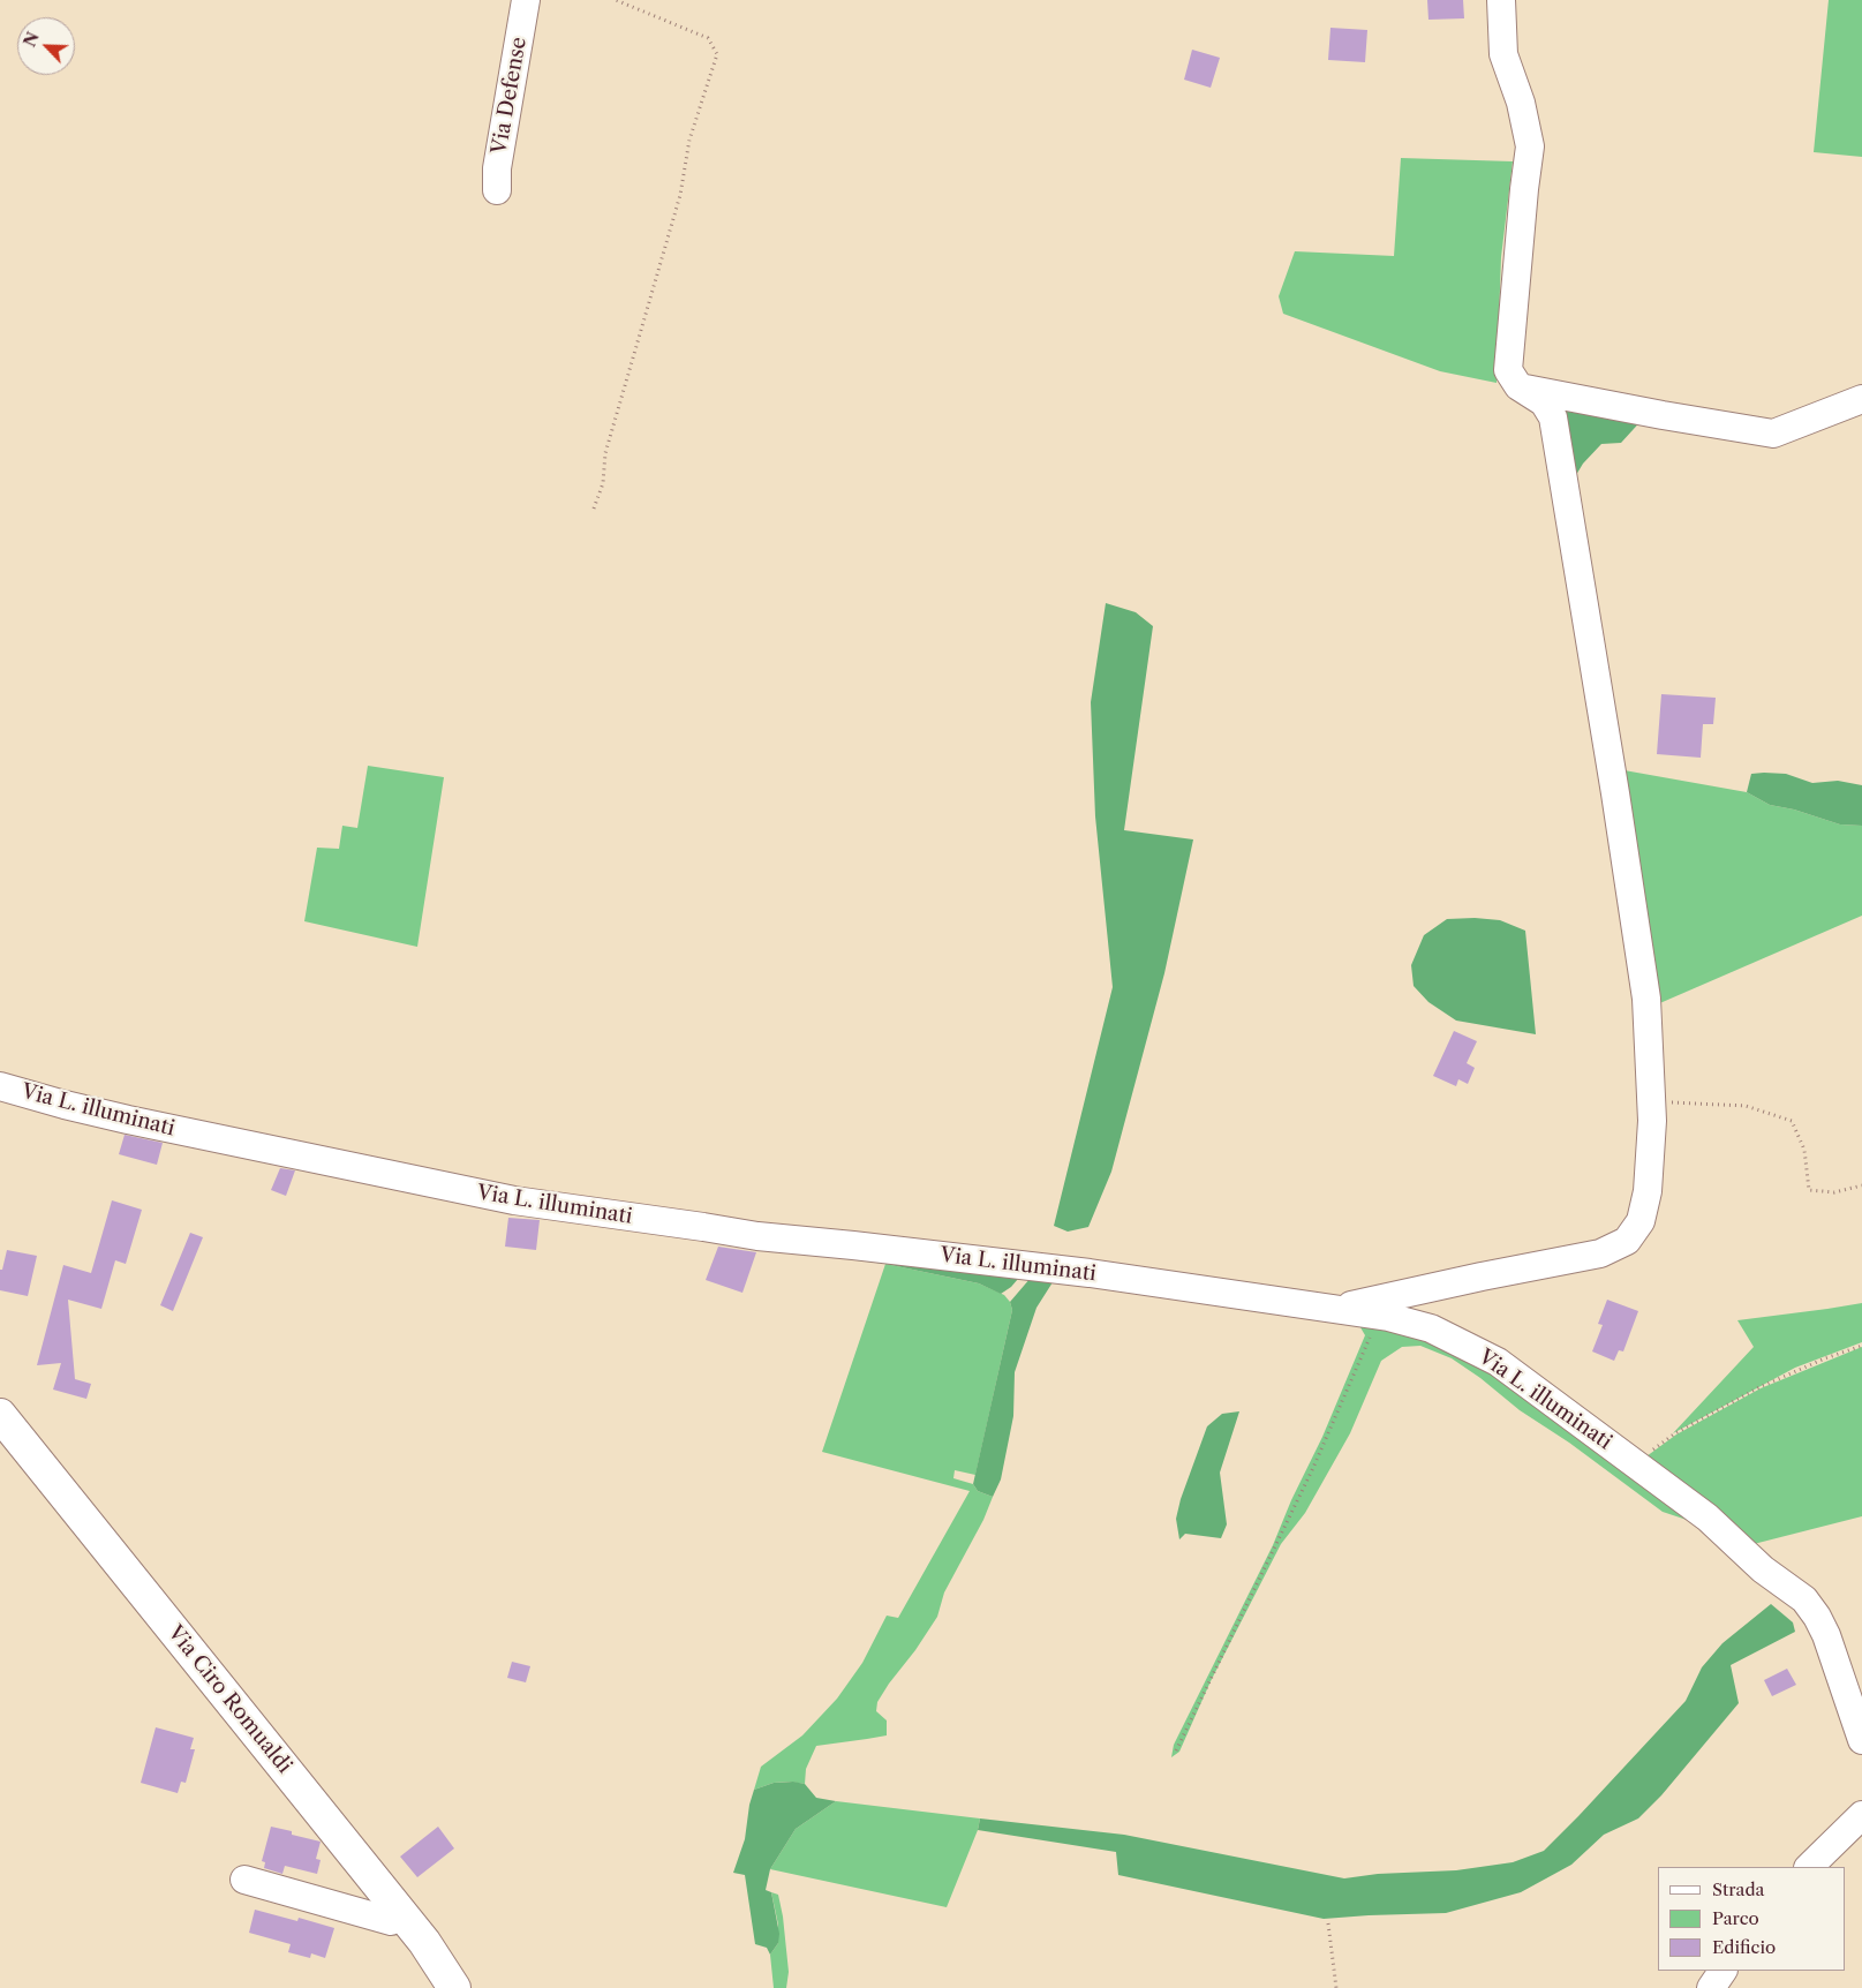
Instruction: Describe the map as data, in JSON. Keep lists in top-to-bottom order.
{
  "streets": {
    "main road": ["Via Ciro Romualdi"],
    "street": ["Via Defense", "Via L. illuminati"]
  },
  "legend": ["Strada", "Parco", "Edificio"],
  "north": "top left"
}
